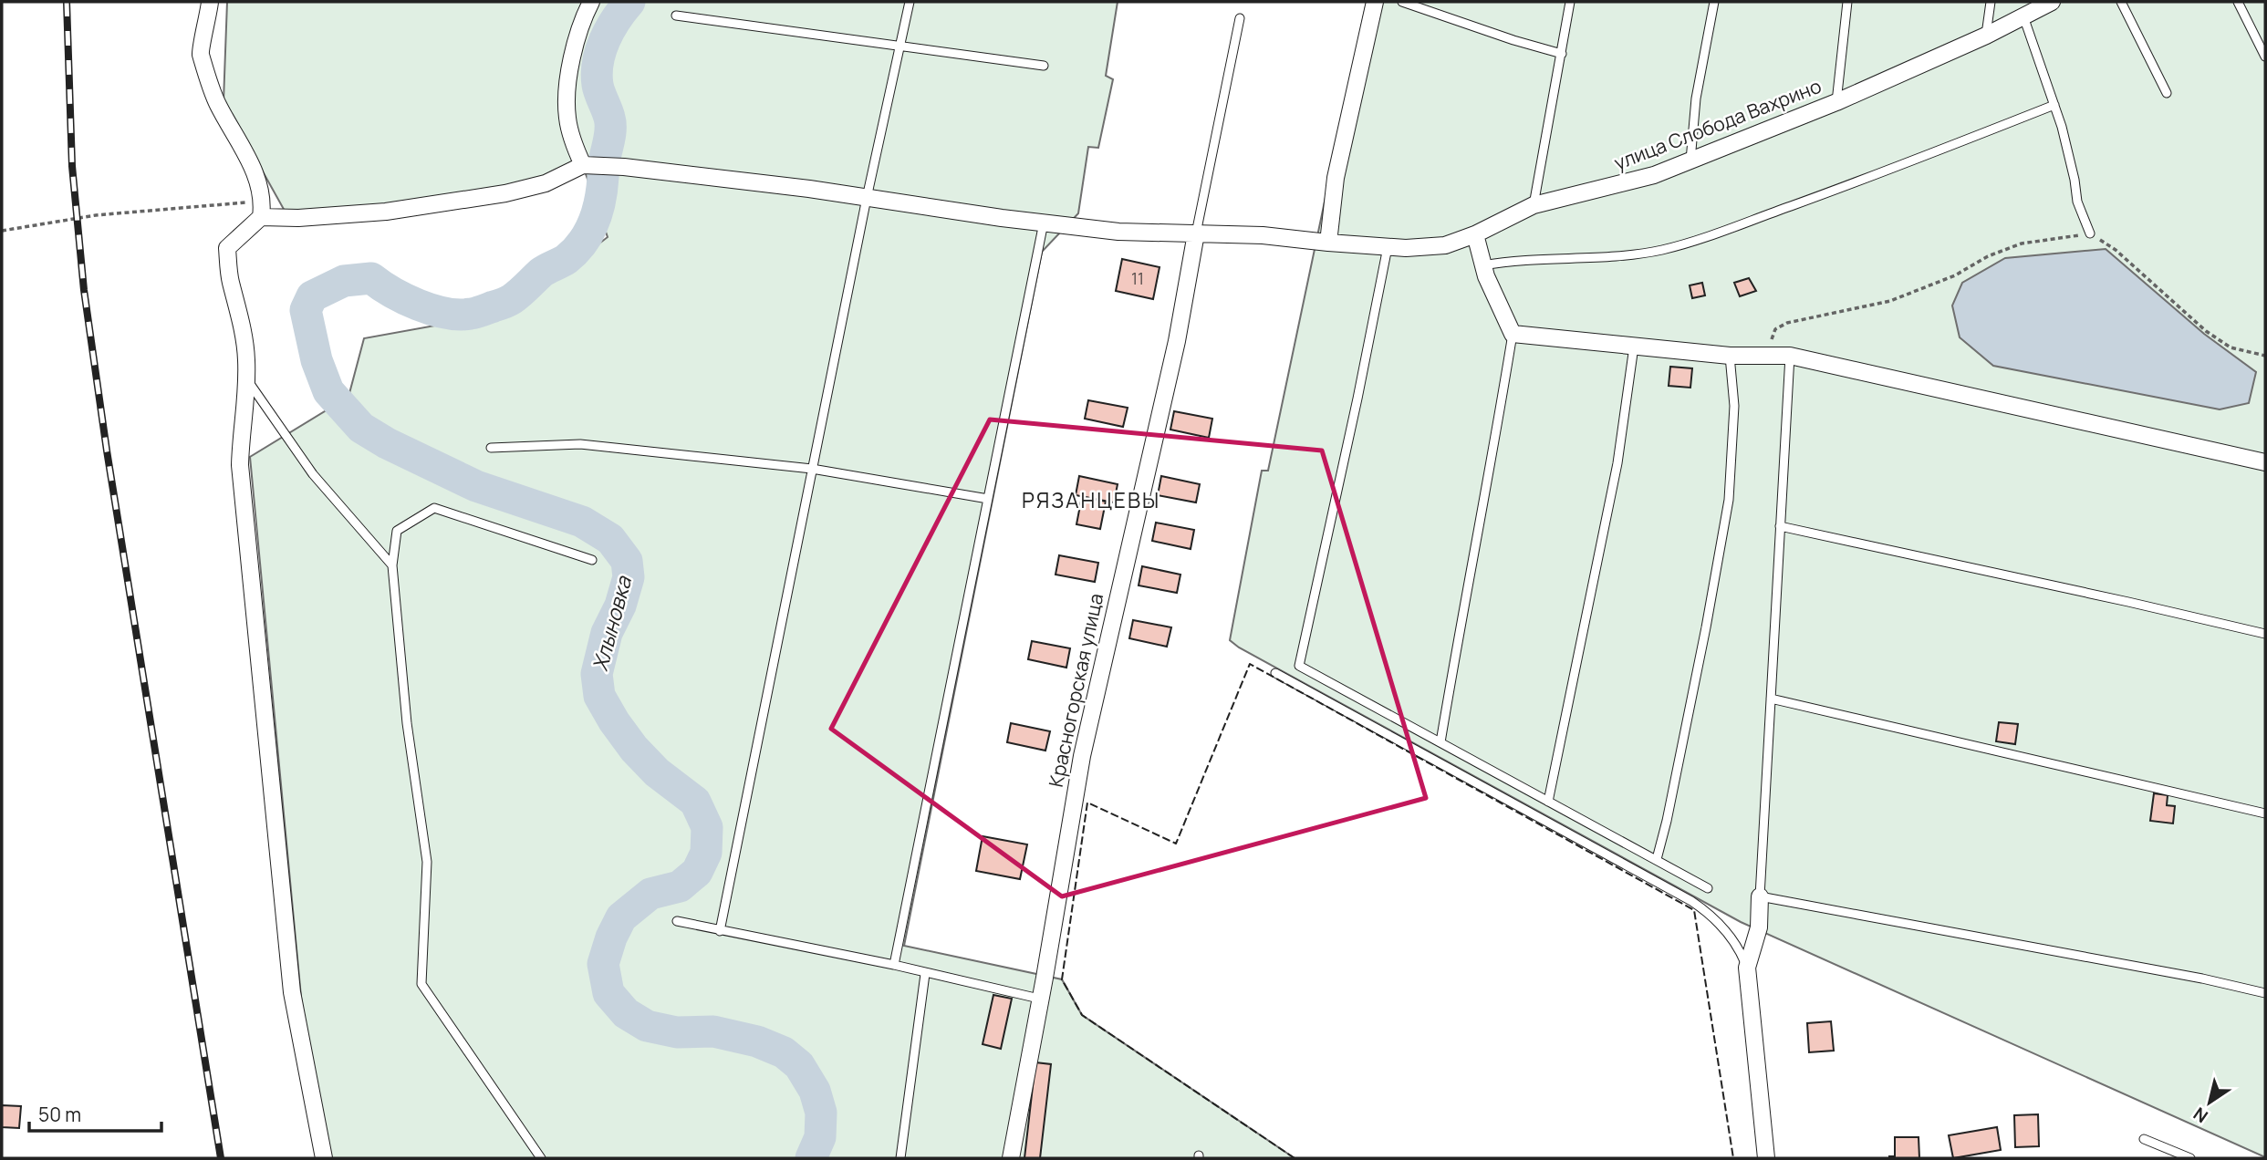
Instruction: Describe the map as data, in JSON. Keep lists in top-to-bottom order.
{
  "streets": {
    "street": ["улица Слобода Вахрино", "Красногорская улица"]
  },
  "crossings": [
    ["улица Слобода Вахрино", "Красногорская улица"]
  ],
  "districts": ["РЯЗАНЦЕВЫ"],
  "water": ["Хлыновка"],
  "house_numbers": ["11"],
  "scale_bar": "50 m",
  "north": "bottom left"
}
